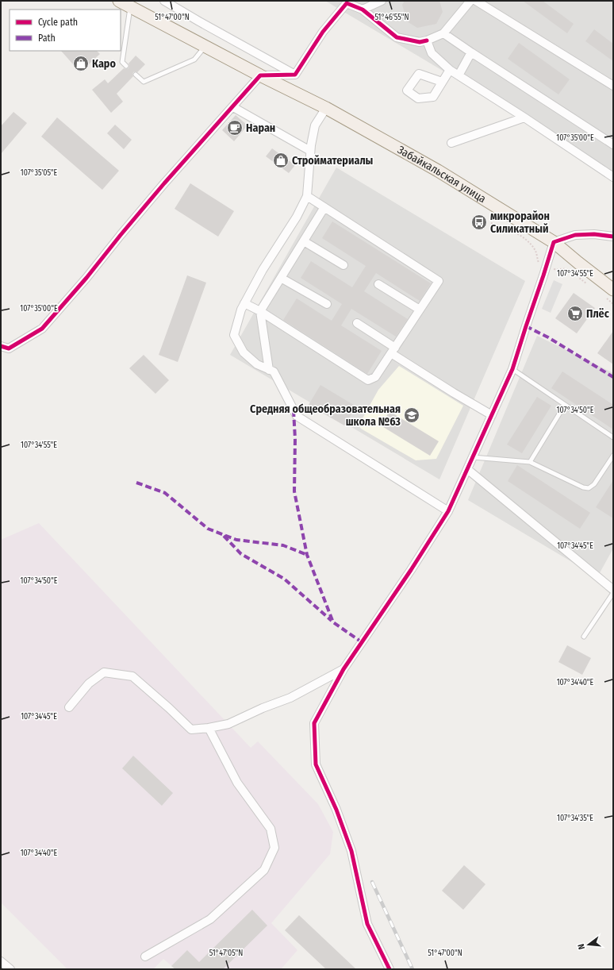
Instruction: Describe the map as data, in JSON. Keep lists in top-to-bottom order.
{
  "streets": {
    "main road": ["Забайкальская улица"]
  },
  "places": {
    "shop": ["Каро", "Стройматериалы"],
    "cafe": ["Наран"],
    "bus stop": ["микрорайон Силикатный"],
    "supermarket": ["Плёс"],
    "school or university": ["Средняя общеобразовательная школа №63"]
  },
  "legend": ["Cycle path", "Path"],
  "north": "left",
  "coordinates": [
    "51°47'00\"N",
    "51°46'55\"N",
    "107°35'00\"E",
    "107°35'05\"E",
    "107°34'55\"E",
    "107°34'50\"E",
    "107°34'45\"E",
    "107°34'40\"E",
    "107°34'35\"E",
    "51°47'05\"N"
  ]
}
